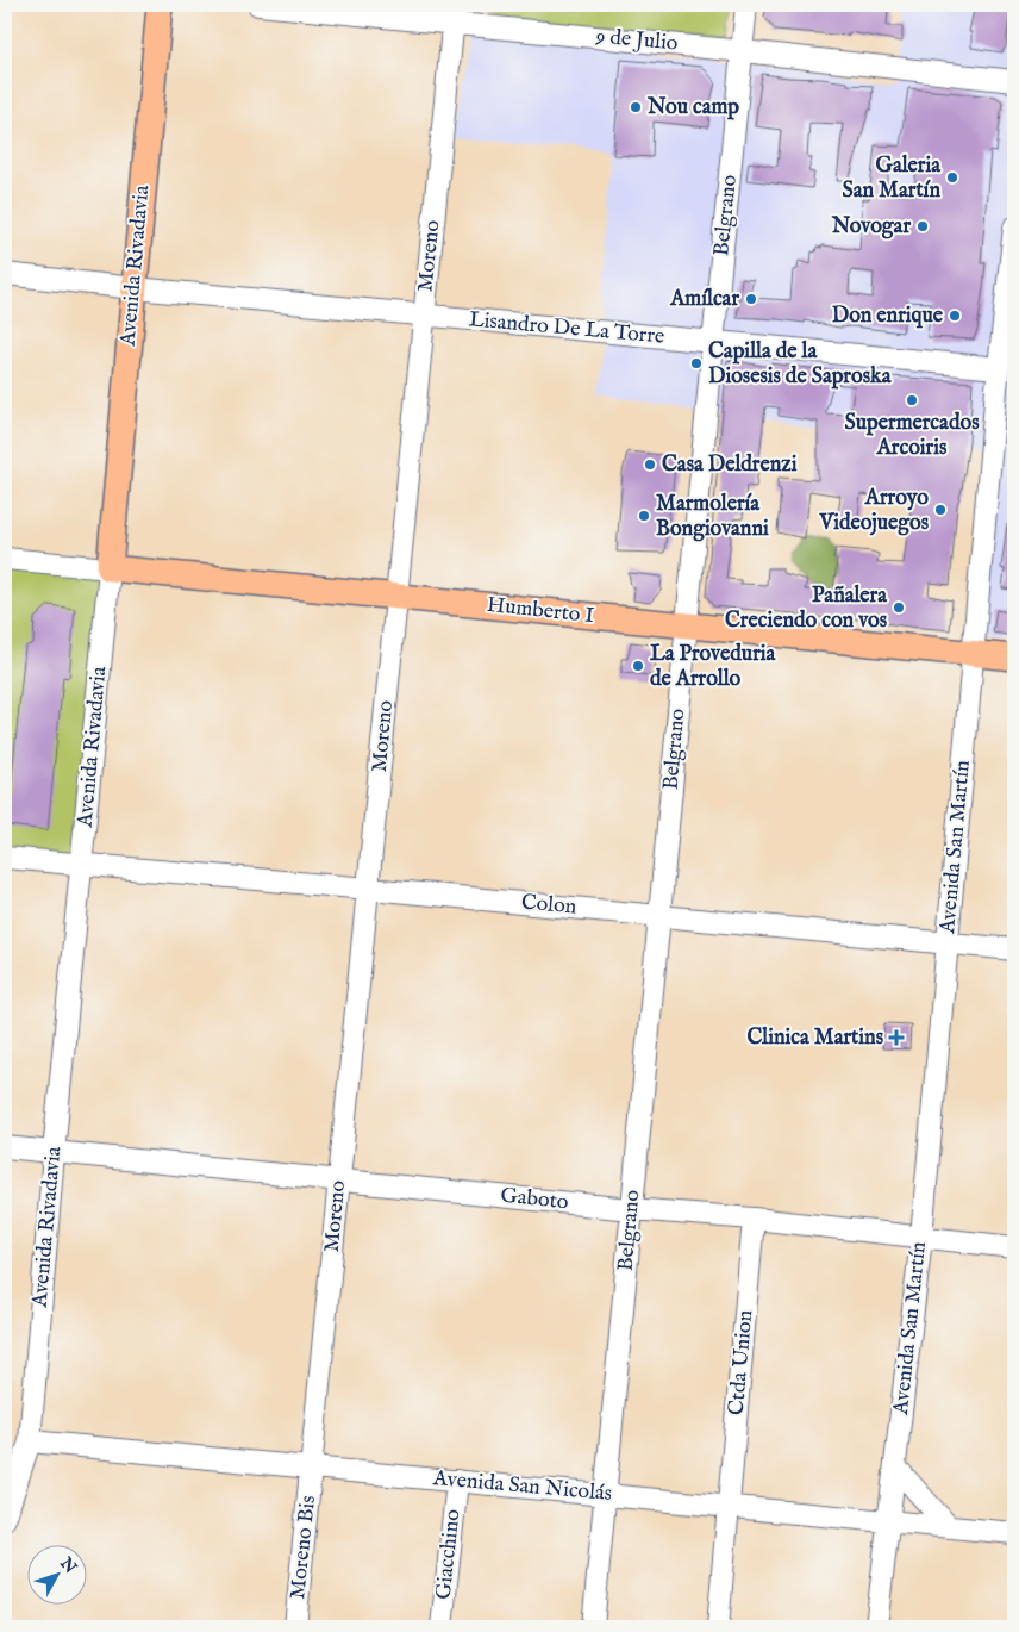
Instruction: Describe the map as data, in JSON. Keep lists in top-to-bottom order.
{
  "streets": {
    "main road": ["Avenida Rivadavia", "Humberto I"],
    "street": [
      "9 de Julio",
      "Belgrano",
      "Moreno",
      "Lisandro De La Torre",
      "Avenida San Martín",
      "Colon",
      "Gaboto",
      "Ctda Union",
      "Avenida San Nicolás",
      "Moreno Bis",
      "Giacchino"
    ]
  },
  "crossings": [
    ["9 de Julio", "Belgrano"],
    ["9 de Julio", "Moreno"],
    ["Belgrano", "Lisandro De La Torre"],
    ["Belgrano", "Humberto I"],
    ["Belgrano", "Colon"],
    ["Belgrano", "Gaboto"],
    ["Belgrano", "Avenida San Nicolás"],
    ["Moreno", "Lisandro De La Torre"],
    ["Moreno", "Humberto I"],
    ["Moreno", "Colon"],
    ["Moreno", "Gaboto"],
    ["Moreno", "Avenida San Nicolás"],
    ["Moreno", "Moreno Bis"],
    ["Avenida Rivadavia", "Lisandro De La Torre"],
    ["Avenida Rivadavia", "Humberto I"],
    ["Avenida Rivadavia", "Colon"],
    ["Avenida Rivadavia", "Gaboto"],
    ["Avenida Rivadavia", "Avenida San Nicolás"],
    ["Lisandro De La Torre", "Avenida San Martín"],
    ["Humberto I", "Avenida San Martín"],
    ["Avenida San Martín", "Colon"],
    ["Avenida San Martín", "Gaboto"],
    ["Avenida San Martín", "Avenida San Nicolás"],
    ["Gaboto", "Ctda Union"],
    ["Ctda Union", "Avenida San Nicolás"],
    ["Avenida San Nicolás", "Moreno Bis"],
    ["Avenida San Nicolás", "Giacchino"]
  ],
  "places": {
    "other": [
      "Nou camp",
      "Galeria San Martín",
      "Novogar",
      "Amílcar",
      "Don enrique",
      "Capilla de la Diosesis de Saproska",
      "Supermercados Arcoiris",
      "Casa Deldrenzi",
      "Arroyo Videojuegos",
      "Marmolería Bongiovanni",
      "Pañalera Creciendo con vos",
      "La Proveduria de Arrollo"
    ],
    "health": ["Clinica Martins"]
  },
  "north": "top right"
}
